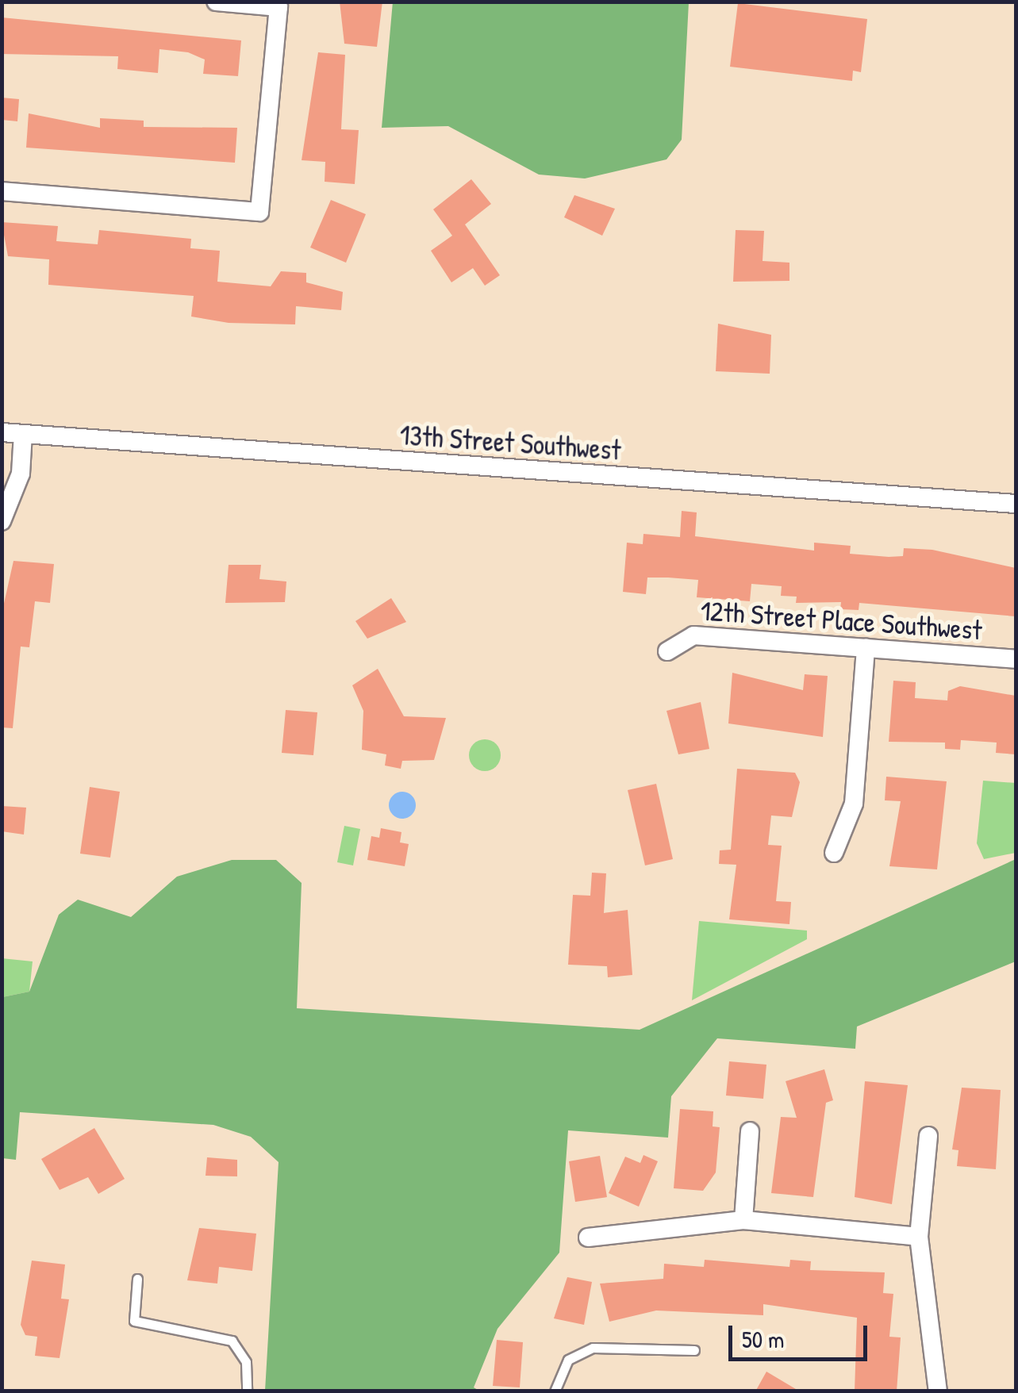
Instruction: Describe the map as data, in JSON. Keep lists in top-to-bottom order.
{
  "streets": {
    "street": ["13th Street Southwest", "12th Street Place Southwest"]
  },
  "scale_bar": "50 m"
}
